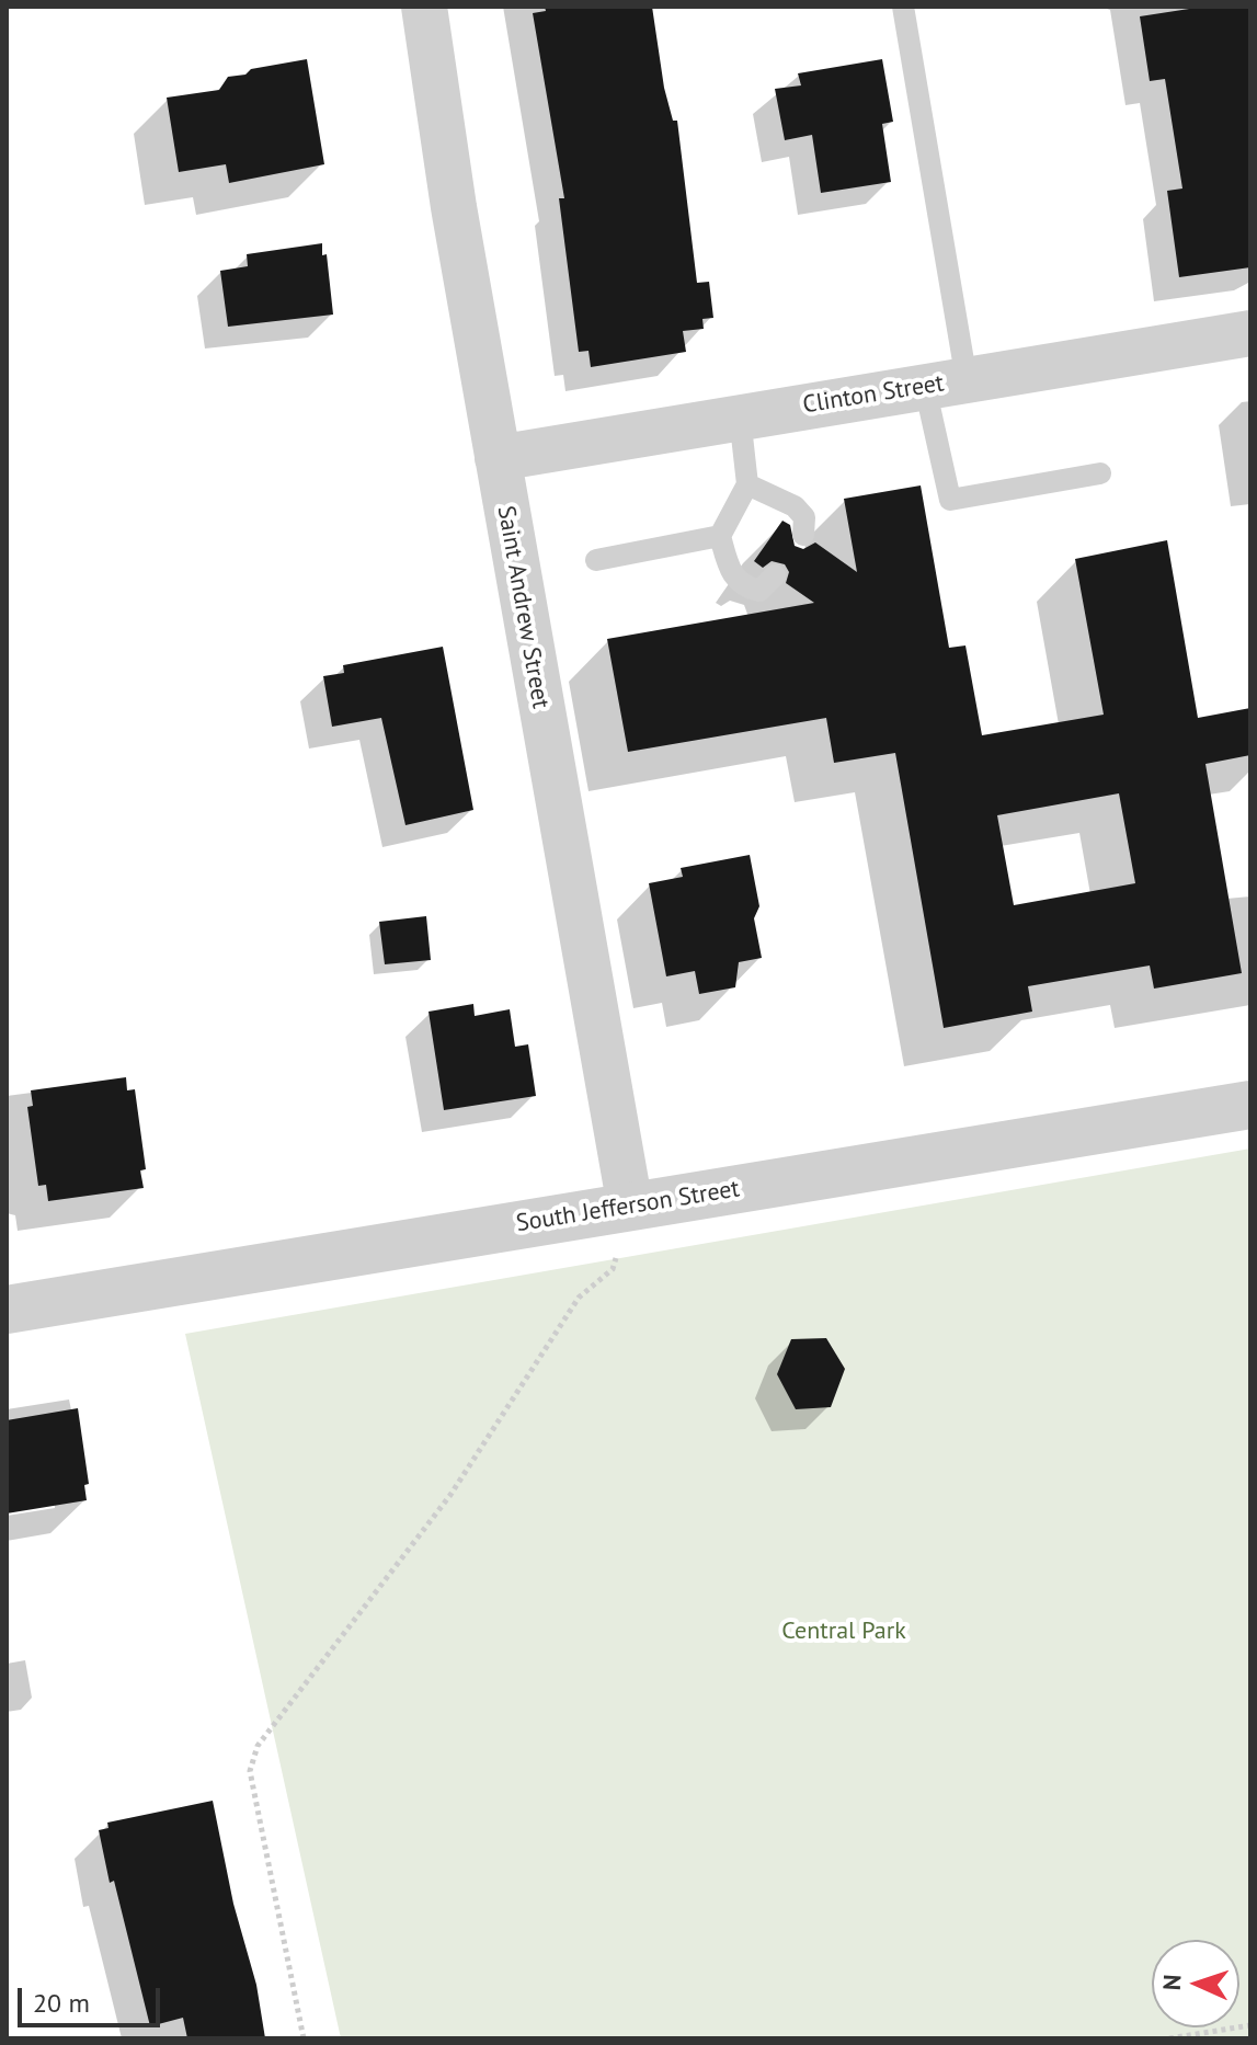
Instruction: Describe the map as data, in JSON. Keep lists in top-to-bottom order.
{
  "streets": {
    "street": ["Clinton Street", "Saint Andrew Street", "South Jefferson Street"]
  },
  "crossings": [
    ["Clinton Street", "Saint Andrew Street"],
    ["Saint Andrew Street", "South Jefferson Street"]
  ],
  "parks": ["Central Park"],
  "scale_bar": "20 m",
  "north": "left"
}
